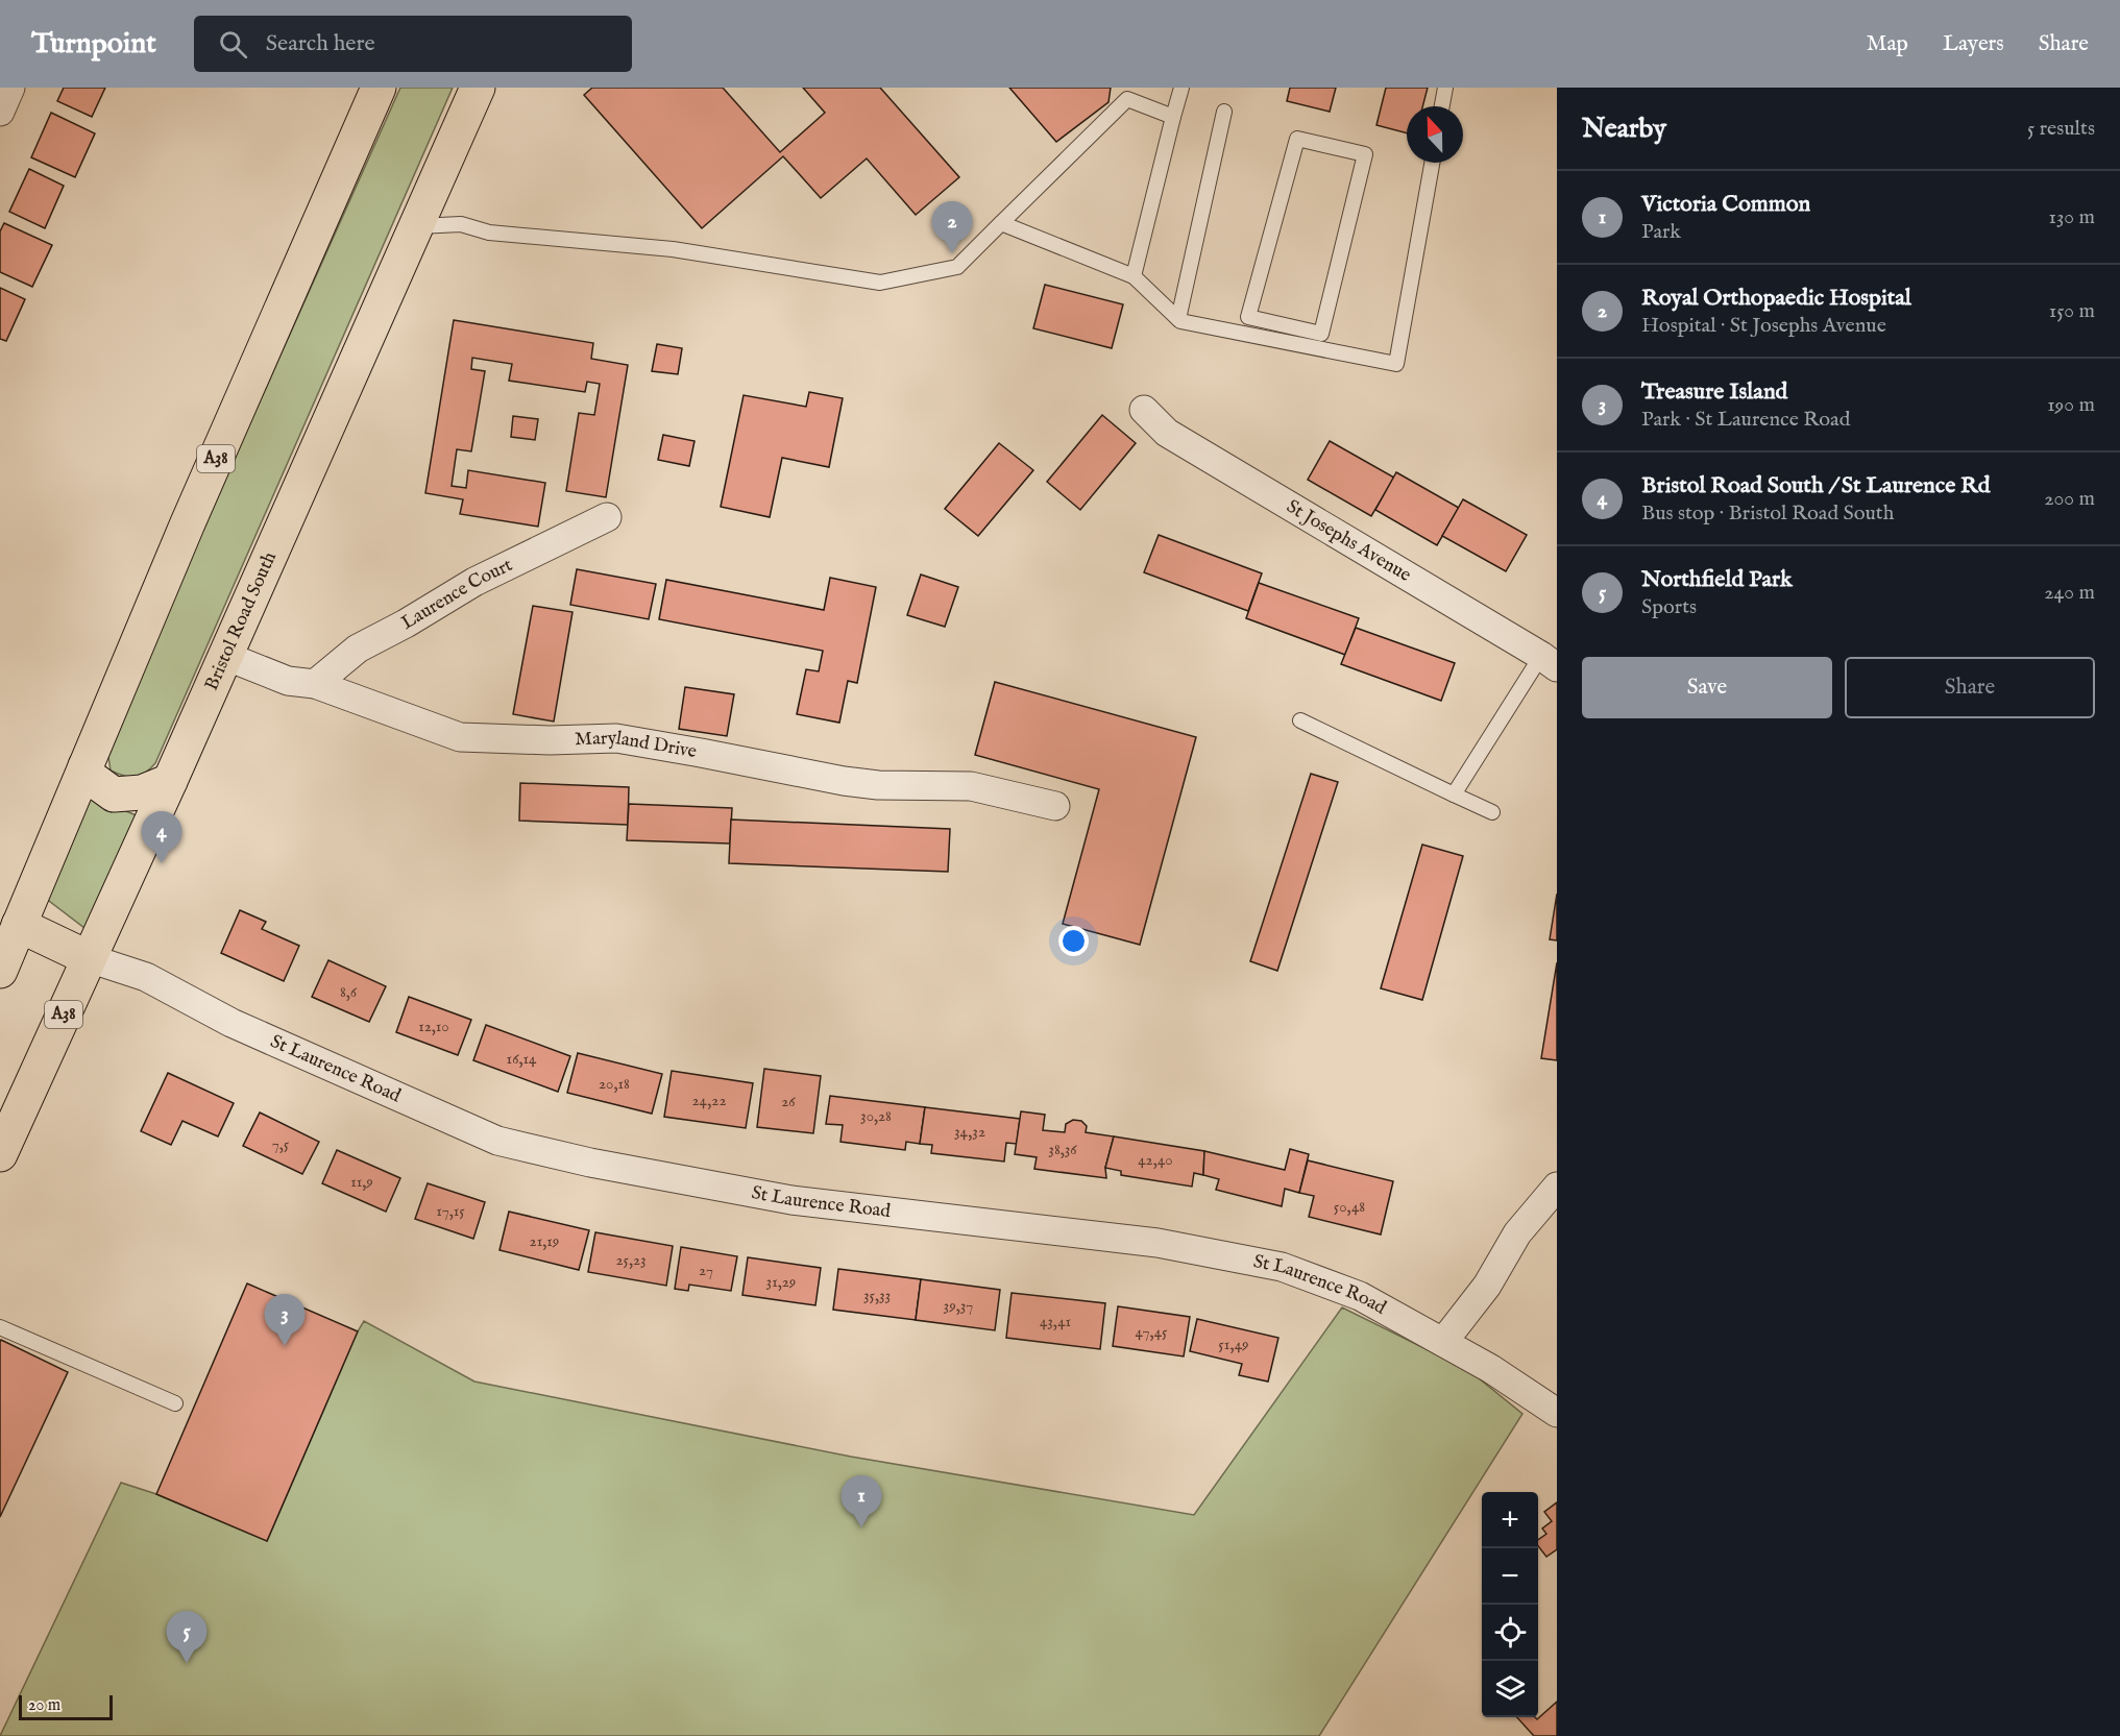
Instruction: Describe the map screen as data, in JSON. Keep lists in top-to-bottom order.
{
  "streets": {
    "highway": ["A38", "Bristol Road South"],
    "street": [
      "St Josephs Avenue",
      "Laurence Court",
      "Maryland Drive",
      "St Laurence Road"
    ]
  },
  "crossings": [
    ["Laurence Court", "Maryland Drive"],
    ["Bristol Road South", "Maryland Drive"],
    ["Bristol Road South", "St Laurence Road"]
  ],
  "house_numbers": [
    "8,6",
    "12,10",
    "16,14",
    "20,18",
    "24,22",
    "26",
    "30,28",
    "34,32",
    "7,5",
    "38,36",
    "42,40",
    "11,9",
    "50,48",
    "17,15",
    "21,19",
    "25,23",
    "27",
    "31,29",
    "35,33",
    "39,37",
    "43,41",
    "47,45",
    "51,49"
  ],
  "scale_bar": "20 m",
  "north": "top",
  "page": {
    "header": "Turnpoint",
    "search": "Search here",
    "nav": ["Map", "Layers", "Share"],
    "heading": ["Nearby", "5 results"],
    "list": [
      {
        "mark": "1",
        "name": "Victoria Common",
        "note": "Park",
        "value": "130 m"
      },
      {
        "mark": "2",
        "name": "Royal Orthopaedic Hospital",
        "note": "Hospital · St Josephs Avenue",
        "value": "150 m"
      },
      {
        "mark": "3",
        "name": "Treasure Island",
        "note": "Park · St Laurence Road",
        "value": "190 m"
      },
      {
        "mark": "4",
        "name": "Bristol Road South / St Laurence Rd",
        "note": "Bus stop · Bristol Road South",
        "value": "200 m"
      },
      {
        "mark": "5",
        "name": "Northfield Park",
        "note": "Sports",
        "value": "240 m"
      }
    ],
    "pins": [
      "2",
      "4",
      "3",
      "1",
      "5"
    ],
    "buttons": ["Save", "Share"],
    "map_buttons": ["+", "−"],
    "scale": "20 m"
  }
}
